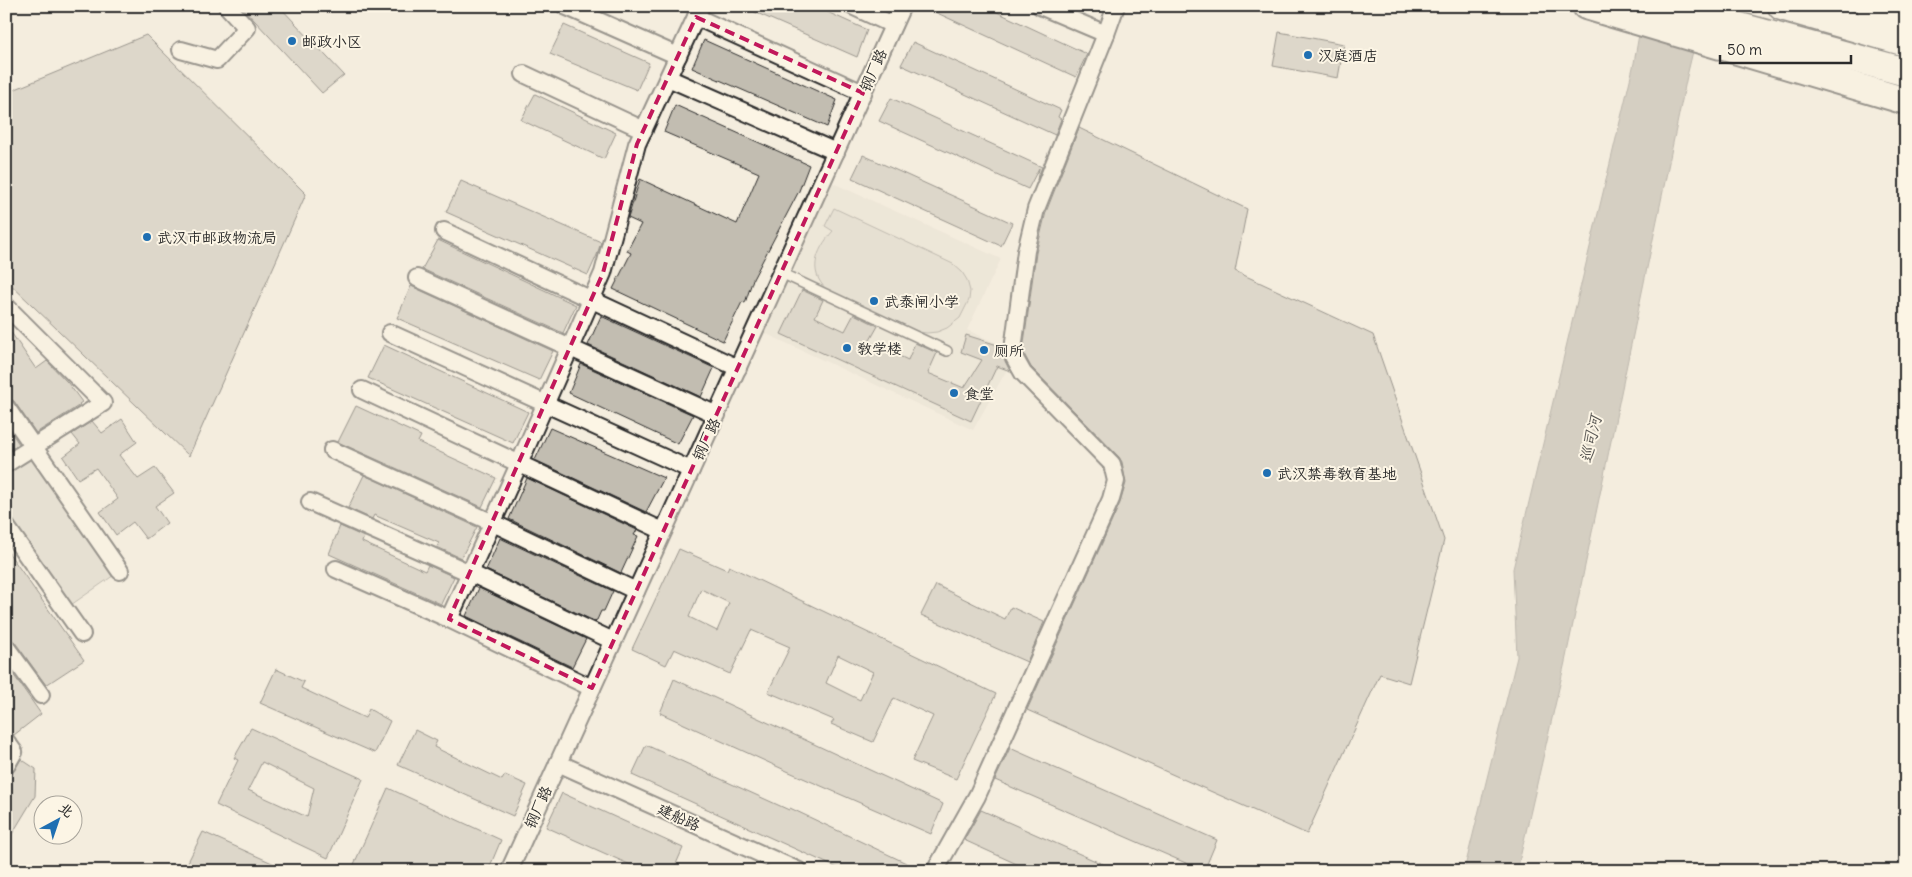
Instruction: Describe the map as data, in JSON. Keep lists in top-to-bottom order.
{
  "streets": {
    "street": ["钢厂路", "建船路"]
  },
  "crossings": [
    ["钢厂路", "建船路"]
  ],
  "water": ["巡司河"],
  "places": [
    "邮政小区",
    "汉庭酒店",
    "武汉市邮政物流局",
    "武泰闸小学",
    "教学楼",
    "厕所",
    "食堂",
    "武汉禁毒教育基地"
  ],
  "scale_bar": "50 m",
  "north": "top right"
}
